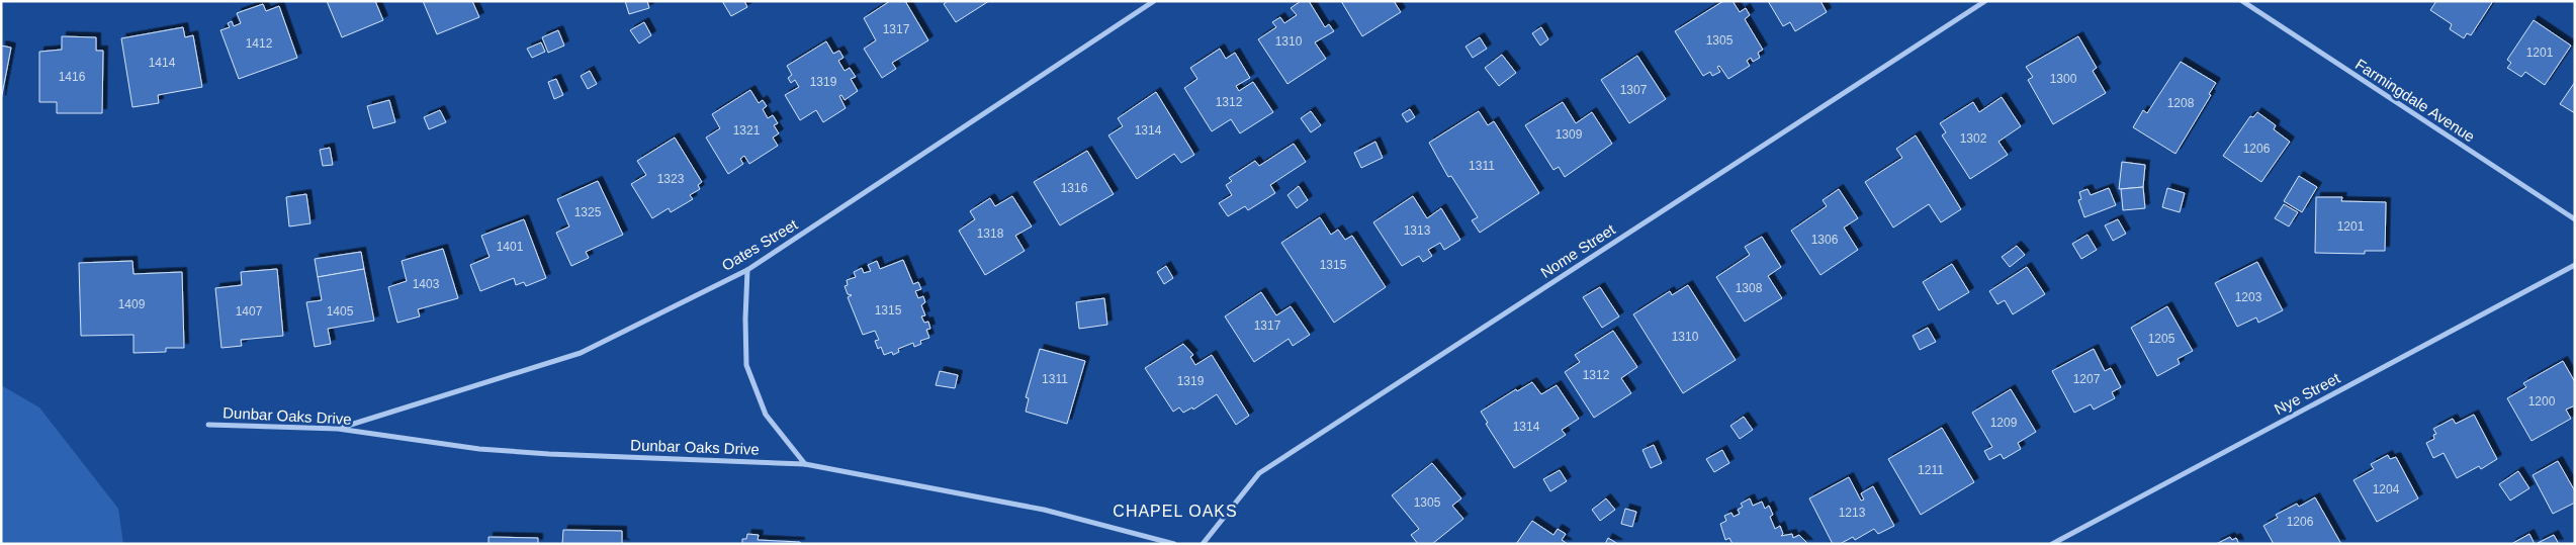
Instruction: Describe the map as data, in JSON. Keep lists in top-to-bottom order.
{
  "streets": {
    "street": [
      "Farmingdale Avenue",
      "Oates Street",
      "Nome Street",
      "Nye Street",
      "Dunbar Oaks Drive"
    ]
  },
  "crossings": [
    ["Oates Street", "Dunbar Oaks Drive"]
  ],
  "districts": ["CHAPEL OAKS"],
  "house_numbers": [
    "1317",
    "1305",
    "1310",
    "1412",
    "1201",
    "1414",
    "1416",
    "1300",
    "1319",
    "1307",
    "1312",
    "1208",
    "1321",
    "1314",
    "1309",
    "1302",
    "1206",
    "1311",
    "1323",
    "1316",
    "1325",
    "1201",
    "1313",
    "1318",
    "1306",
    "1401",
    "1315",
    "1403",
    "1308",
    "1203",
    "1409",
    "1315",
    "1407",
    "1405",
    "1317",
    "1310",
    "1205",
    "1312",
    "1311",
    "1207",
    "1319",
    "1200",
    "1209",
    "1314",
    "1211",
    "1204",
    "1305",
    "1213",
    "1206"
  ]
}
